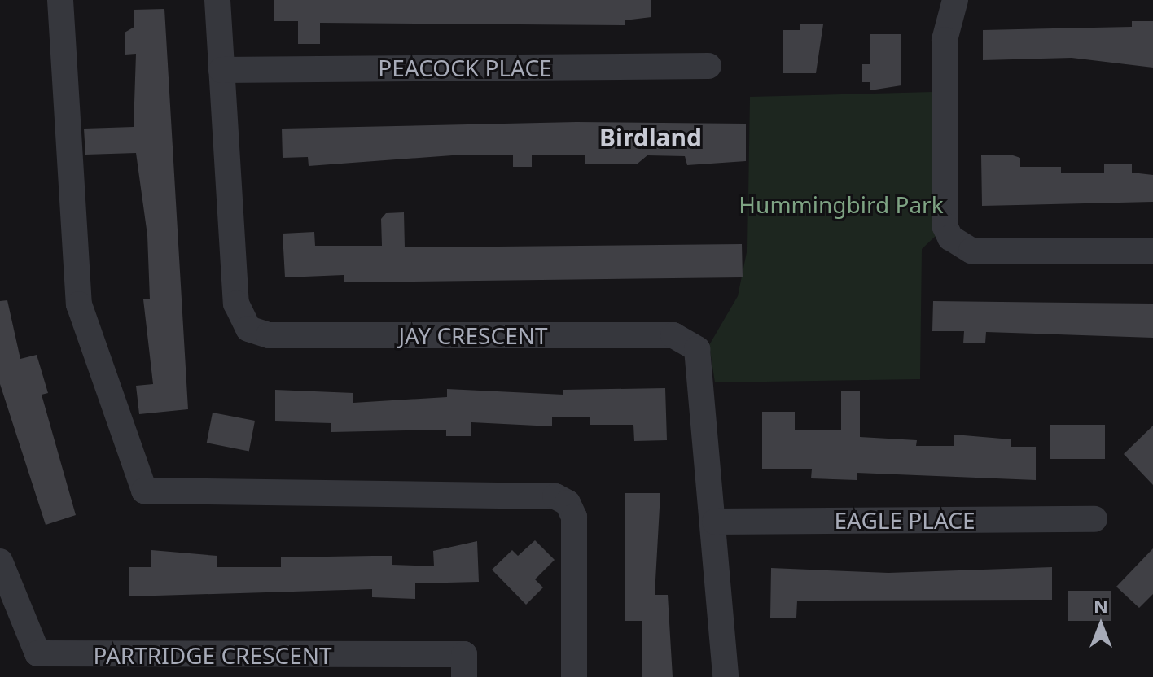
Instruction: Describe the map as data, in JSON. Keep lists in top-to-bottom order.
{
  "streets": {
    "street": [
      "PEACOCK PLACE",
      "JAY CRESCENT",
      "EAGLE PLACE",
      "PARTRIDGE CRESCENT"
    ]
  },
  "crossings": [
    ["PEACOCK PLACE", "JAY CRESCENT"],
    ["JAY CRESCENT", "EAGLE PLACE"]
  ],
  "districts": ["Birdland"],
  "parks": ["Hummingbird Park"],
  "north": "top"
}
